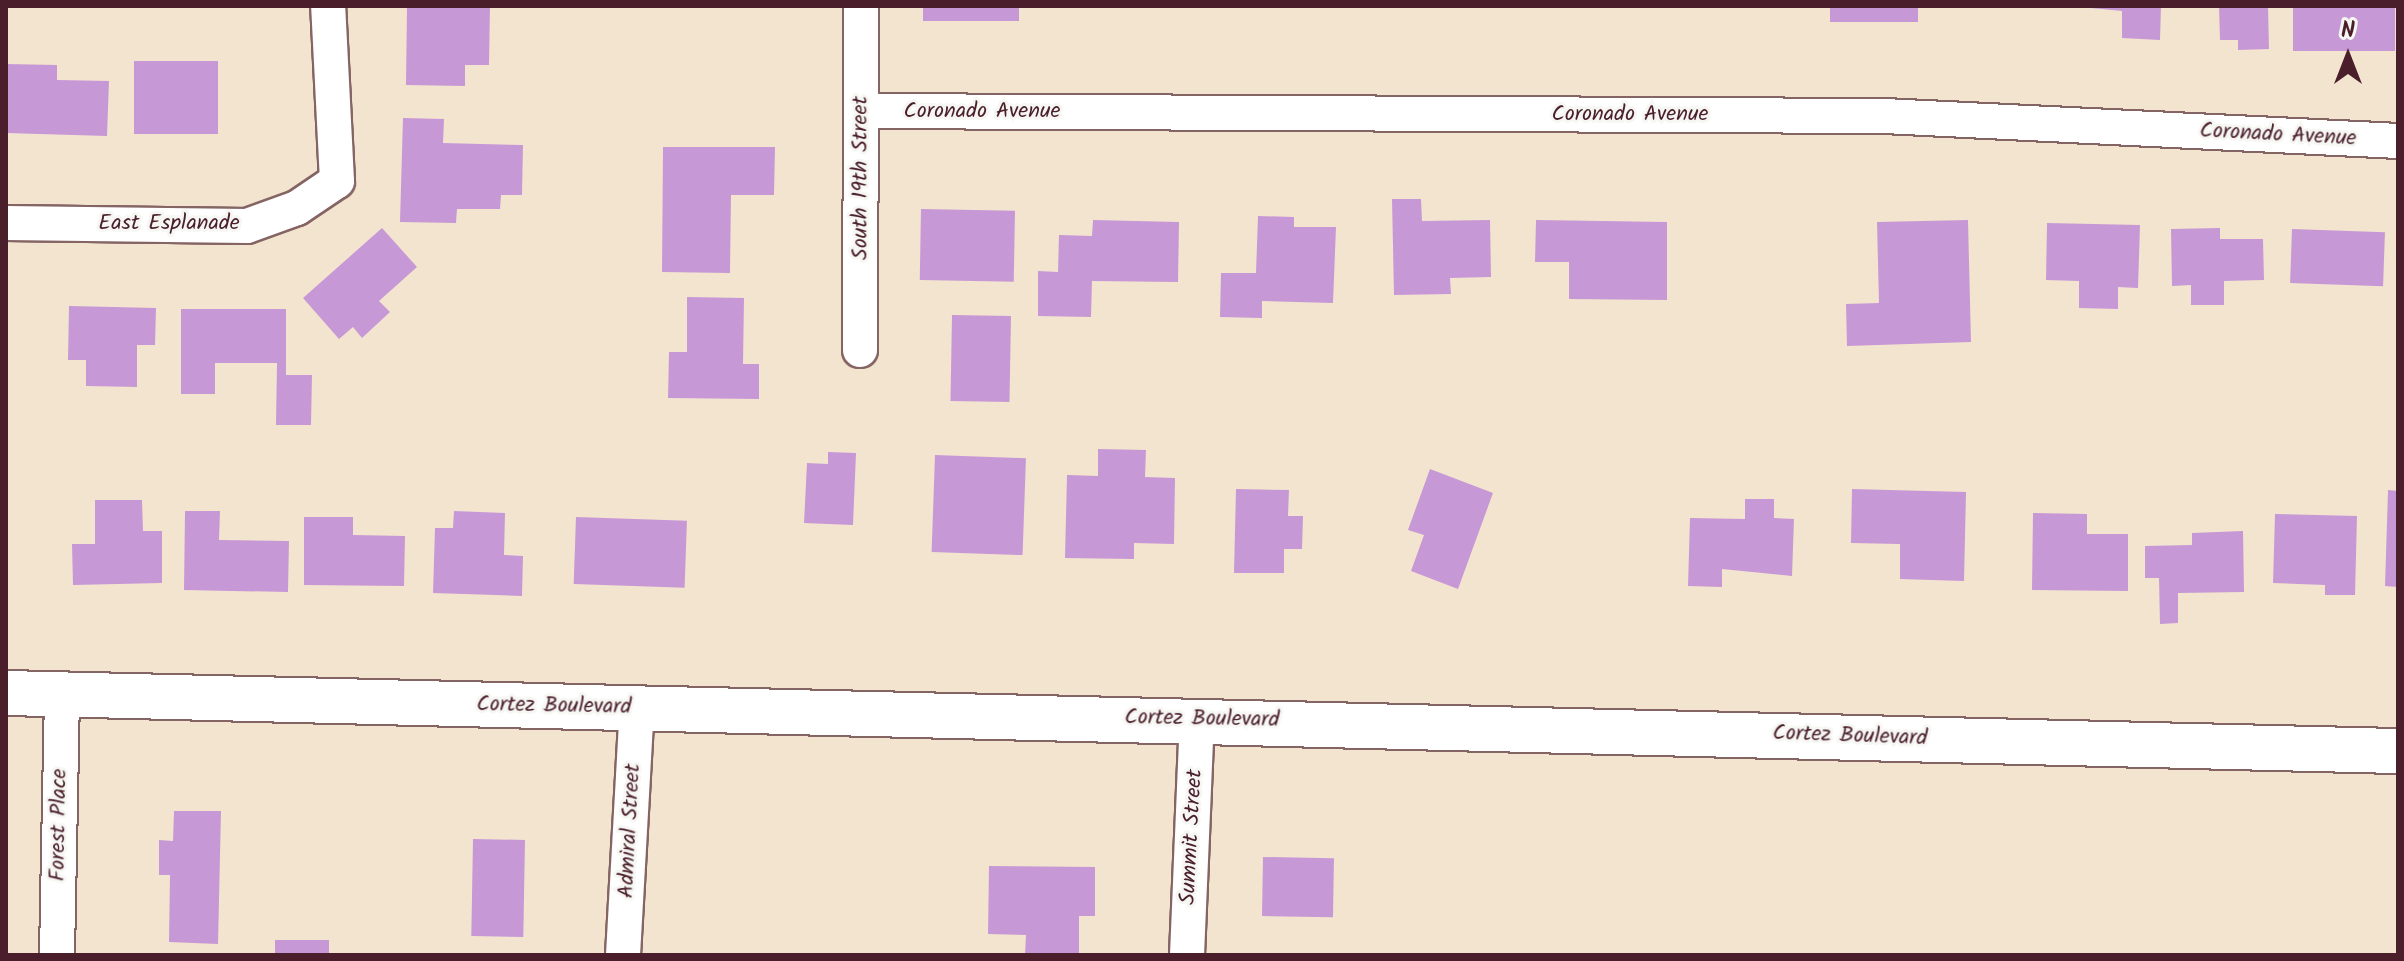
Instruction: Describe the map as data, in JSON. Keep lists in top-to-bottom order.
{
  "streets": {
    "street": [
      "Coronado Avenue",
      "South 19th Street",
      "East Esplanade",
      "Cortez Boulevard",
      "Forest Place",
      "Admiral Street",
      "Summit Street"
    ]
  },
  "crossings": [
    ["Coronado Avenue", "South 19th Street"],
    ["Cortez Boulevard", "Forest Place"],
    ["Cortez Boulevard", "Admiral Street"],
    ["Cortez Boulevard", "Summit Street"]
  ],
  "north": "top"
}
